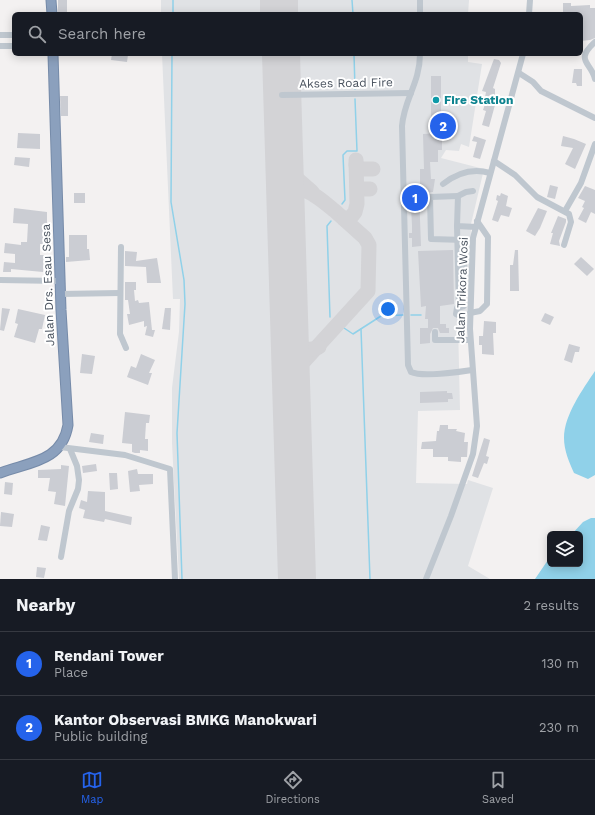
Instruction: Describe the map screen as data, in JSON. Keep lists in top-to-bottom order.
{
  "streets": {
    "highway": ["Jalan Drs. Esau Sesa"],
    "street": ["Akses Road Fire", "Jalan Trikora Wosi"]
  },
  "places": ["Fire Station"],
  "page": {
    "search": "Search here",
    "pins": ["2", "1"],
    "heading": ["Nearby", "2 results"],
    "list": [
      {
        "mark": "1",
        "name": "Rendani Tower",
        "note": "Place",
        "value": "130 m"
      },
      {
        "mark": "2",
        "name": "Kantor Observasi BMKG Manokwari",
        "note": "Public building",
        "value": "230 m"
      }
    ],
    "nav": ["Map", "Directions", "Saved"]
  }
}
